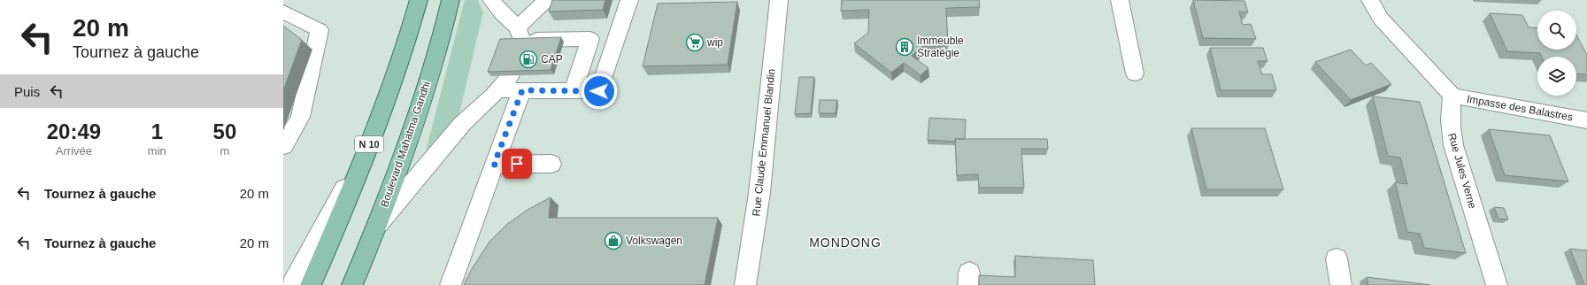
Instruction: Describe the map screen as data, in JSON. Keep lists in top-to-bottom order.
{
  "streets": {
    "main road": ["N 10", "Boulevard Mahatma Gandhi"],
    "street": ["Impasse des Balastres", "Rue Claude Emmanuel Blandin", "Rue Jules Verne"]
  },
  "crossings": [
    ["Impasse des Balastres", "Rue Jules Verne"]
  ],
  "districts": ["MONDONG"],
  "places": {
    "supermarket": ["wip"],
    "building": ["Immeuble Stratégie"],
    "fuel station": ["CAP"],
    "shop": ["Volkswagen"]
  },
  "page": {
    "turn": ["20 m", "Tournez à gauche"],
    "then": "Puis",
    "eta": [
      "20:49",
      "Arrivée",
      "1",
      "min",
      "50",
      "m"
    ],
    "list": [
      {
        "name": "Tournez à gauche",
        "value": "20 m"
      },
      {
        "name": "Tournez à gauche",
        "value": "20 m"
      }
    ]
  }
}
